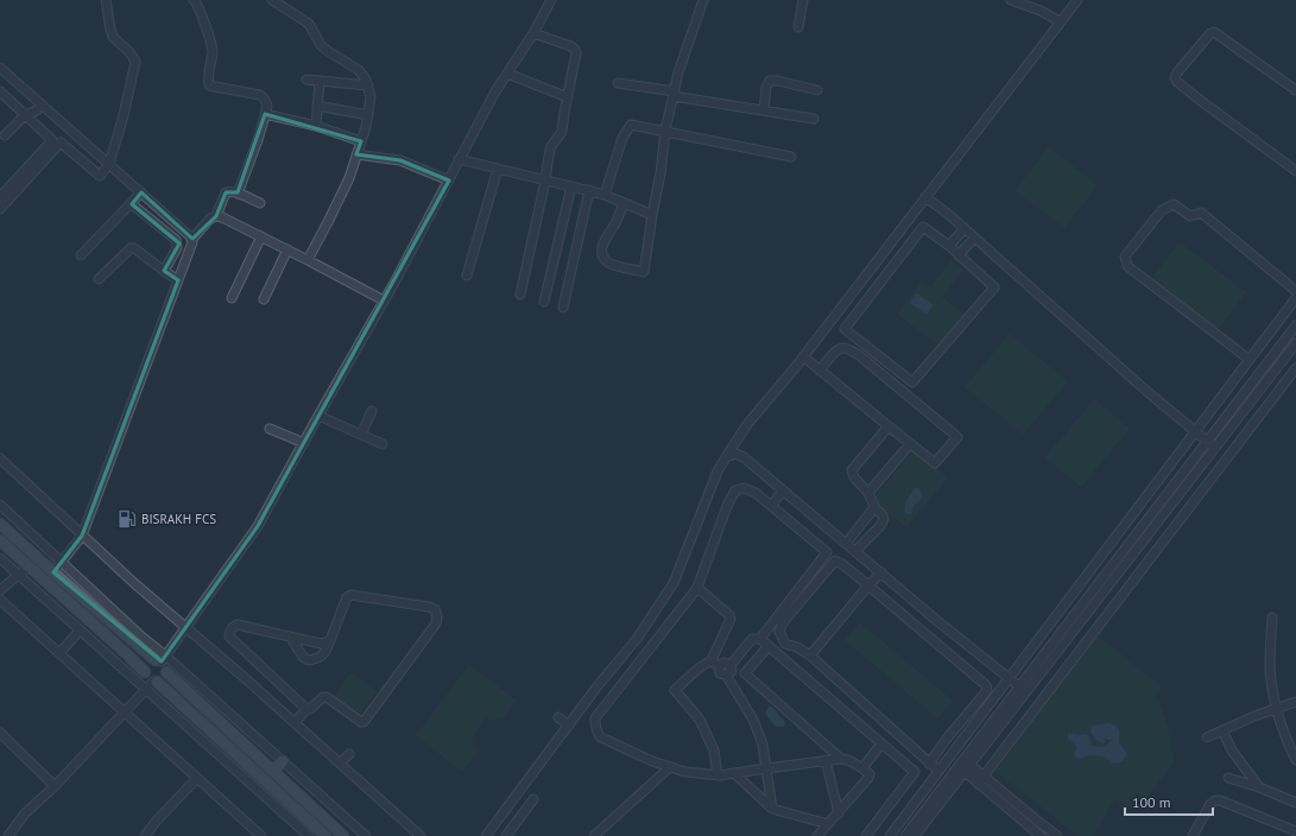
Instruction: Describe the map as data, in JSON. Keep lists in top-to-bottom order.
{
  "places": {
    "fuel station": ["BISRAKH FCS"]
  },
  "scale_bar": "100 m"
}
